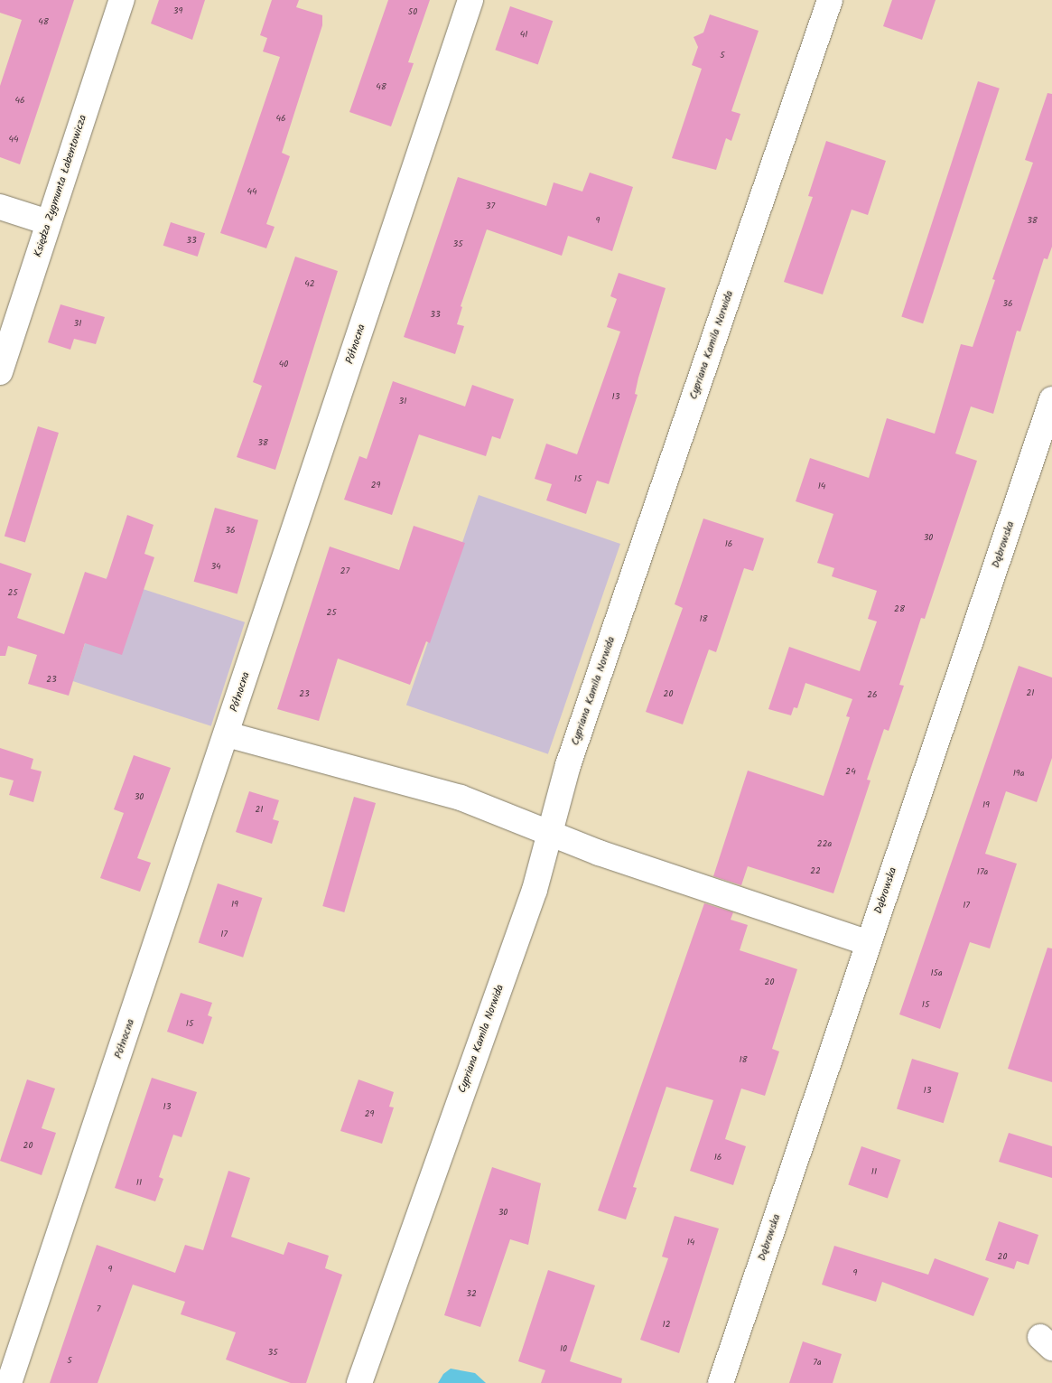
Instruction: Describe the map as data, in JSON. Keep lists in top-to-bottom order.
{
  "streets": {
    "street": [
      "Księdza Zygmunta Łabentowicza",
      "Północna",
      "Cypriana Kamila Norwida",
      "Dąbrowska"
    ]
  },
  "house_numbers": [
    "39",
    "50",
    "48",
    "41",
    "5",
    "48",
    "46",
    "46",
    "44",
    "44",
    "37",
    "9",
    "38",
    "33",
    "35",
    "42",
    "36",
    "33",
    "31",
    "40",
    "13",
    "31",
    "38",
    "15",
    "29",
    "14",
    "36",
    "30",
    "16",
    "34",
    "27",
    "25",
    "28",
    "25",
    "18",
    "23",
    "21",
    "23",
    "20",
    "26",
    "24",
    "19a",
    "30",
    "19",
    "21",
    "22a",
    "22",
    "17a",
    "19",
    "17",
    "17",
    "15a",
    "20",
    "15",
    "15",
    "18",
    "13",
    "13",
    "29",
    "20",
    "16",
    "11",
    "11",
    "30",
    "14",
    "20",
    "9",
    "9",
    "32",
    "7",
    "12",
    "10",
    "35",
    "5",
    "7a"
  ]
}
